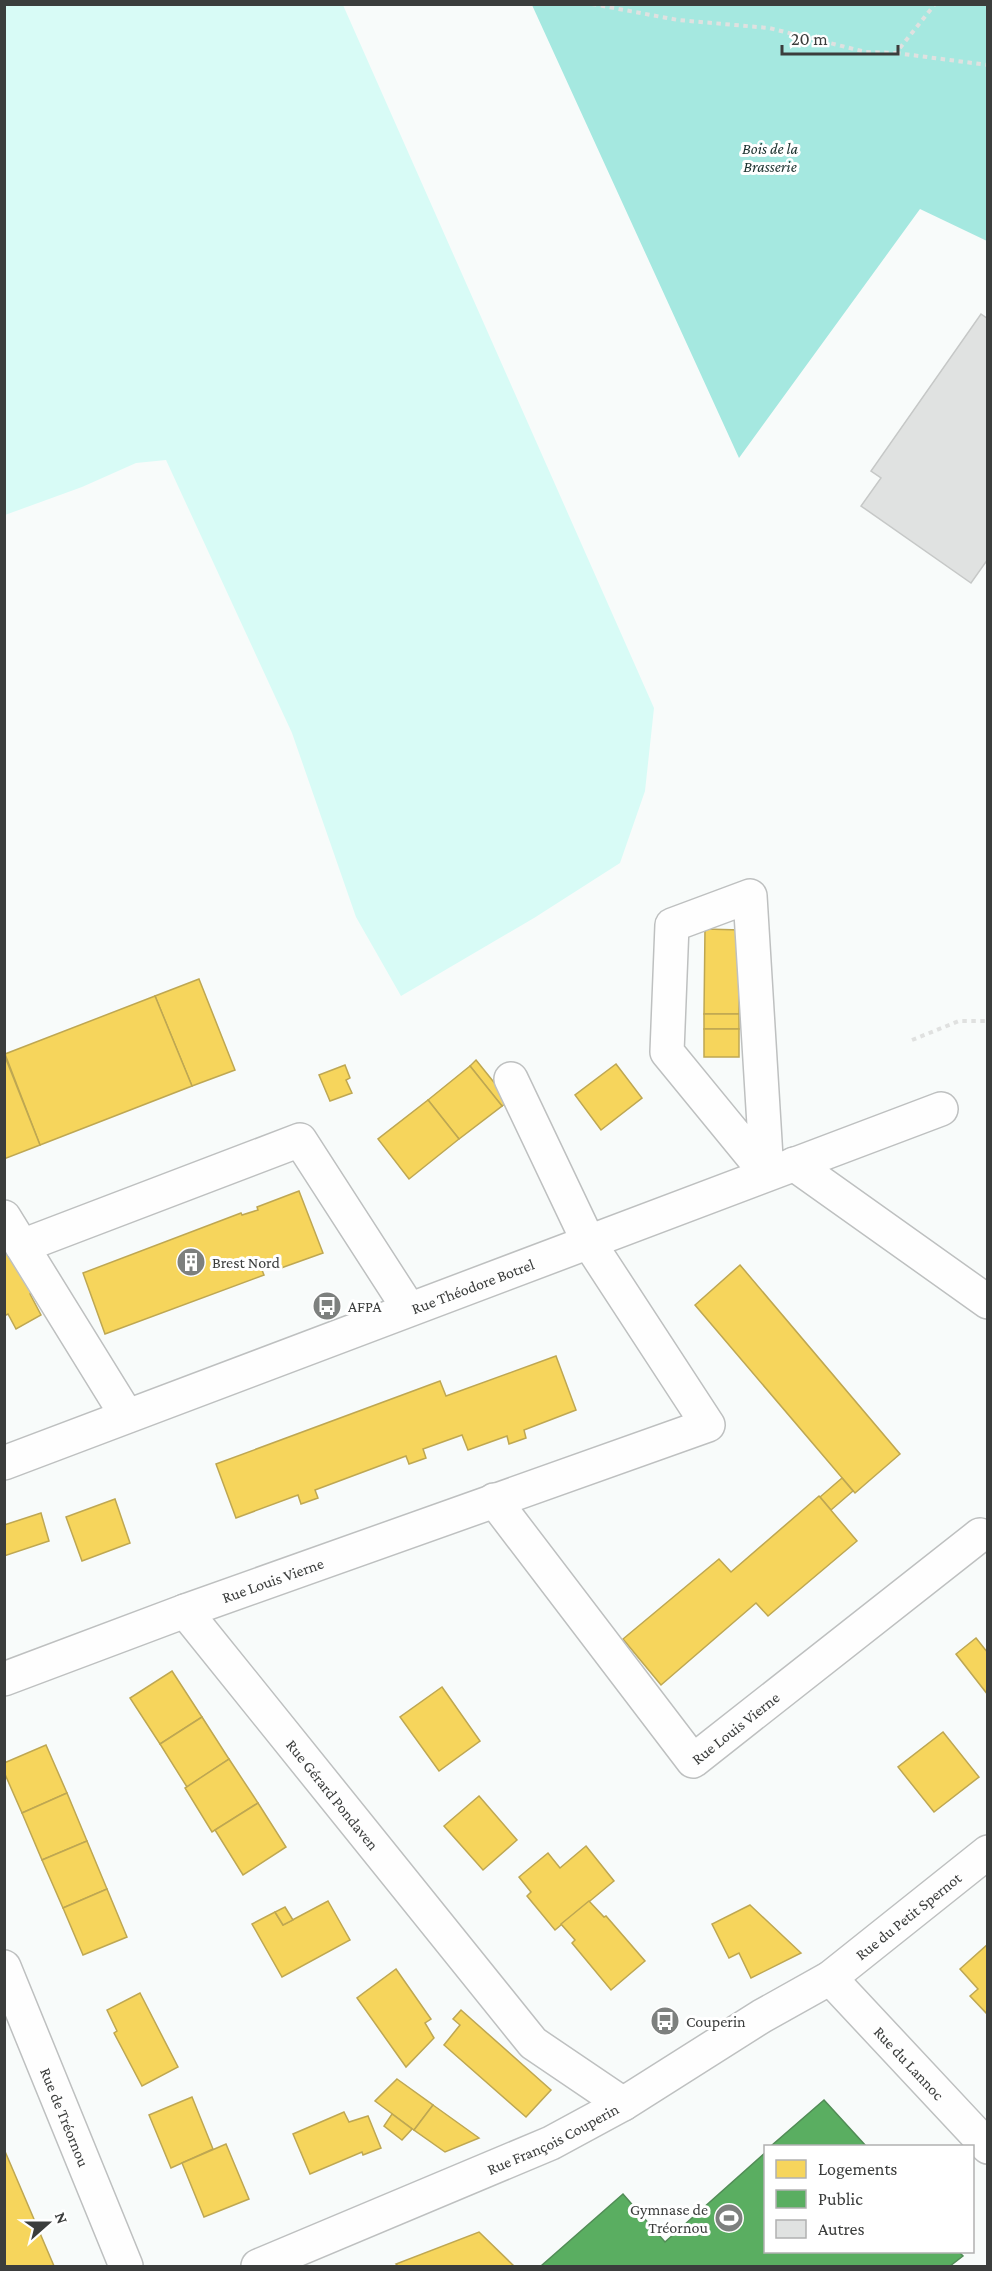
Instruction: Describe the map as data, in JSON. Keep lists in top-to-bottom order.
{
  "streets": {
    "street": [
      "Rue Théodore Botrel",
      "Rue Louis Vierne",
      "Rue Gérard Pondaven",
      "Rue du Petit Spernot",
      "Rue du Lannoc",
      "Rue de Tréornou",
      "Rue François Couperin"
    ]
  },
  "crossings": [
    ["Rue Théodore Botrel", "Rue Louis Vierne"],
    ["Rue Louis Vierne", "Rue Gérard Pondaven"],
    ["Rue Gérard Pondaven", "Rue François Couperin"],
    ["Rue du Petit Spernot", "Rue du Lannoc"],
    ["Rue du Petit Spernot", "Rue François Couperin"],
    ["Rue du Lannoc", "Rue François Couperin"]
  ],
  "parks": ["Bois de la Brasserie"],
  "places": {
    "building": ["Brest Nord"],
    "bus stop": ["AFPA", "Couperin"],
    "sports": ["Gymnase de Tréornou"]
  },
  "legend": ["Logements", "Public", "Autres"],
  "scale_bar": "20 m",
  "north": "right"
}
